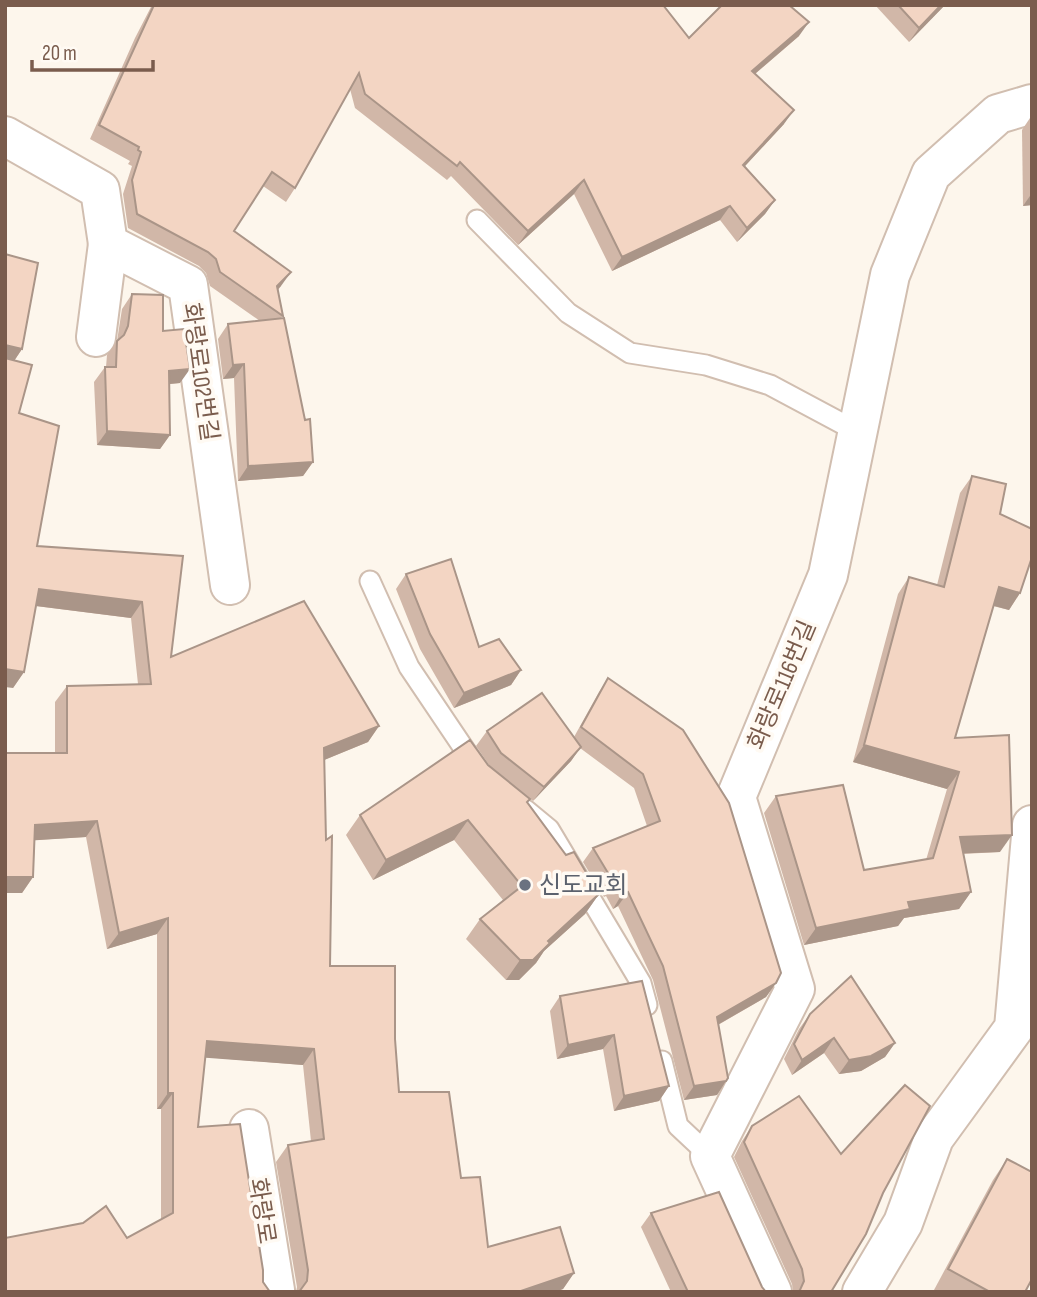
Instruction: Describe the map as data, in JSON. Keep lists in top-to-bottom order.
{
  "streets": {
    "street": ["화랑로102번길", "화랑로116번길", "화랑로"]
  },
  "places": ["신도교회"],
  "scale_bar": "20 m"
}
